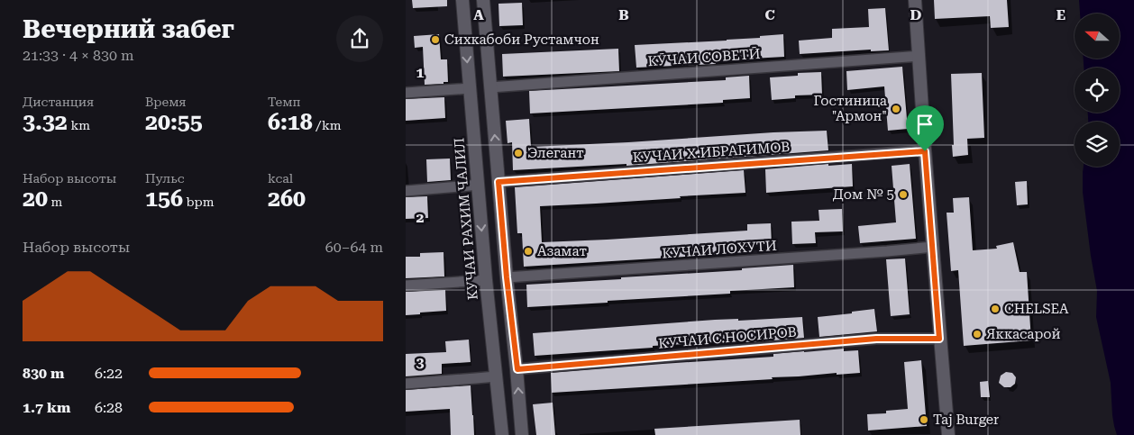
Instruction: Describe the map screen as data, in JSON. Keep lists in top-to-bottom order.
{
  "streets": {
    "main road": ["КУЧАИ РАХИМ ЧАЛИЛ"],
    "street": [
      "КӮЧАИ СОВЕТӢ",
      "КУЧАИ Х.ИБРАГИМОВ",
      "КУЧАИ ЛОХУТИ",
      "КУЧАИ С.НОСИРОВ"
    ]
  },
  "places": [
    "Сихкабоби Рустамчон",
    "Гостиница \"Армон\"",
    "Элегант",
    "Дом № 5",
    "Азамат",
    "CHELSEA",
    "Яккасарой",
    "Taj Burger"
  ],
  "north": "left",
  "page": {
    "heading": ["Вечерний забег", "21:33 · 4 × 830 m"],
    "stats": [
      ["Дистанция", "3.32 km"],
      ["Время", "20:55"],
      ["Темп", "6:18 /km"],
      ["Набор высоты", "20 m"],
      ["Пульс", "156 bpm"],
      ["kcal", "260"]
    ],
    "chart": ["Набор высоты", "60–64 m"],
    "list": [
      {
        "name": "830 m",
        "note": "6:22"
      },
      {
        "name": "1.7 km",
        "note": "6:28"
      }
    ]
  },
  "grid": {
    "columns": [
      "A",
      "B",
      "C",
      "D",
      "E"
    ],
    "rows": ["1", "2", "3"]
  }
}
